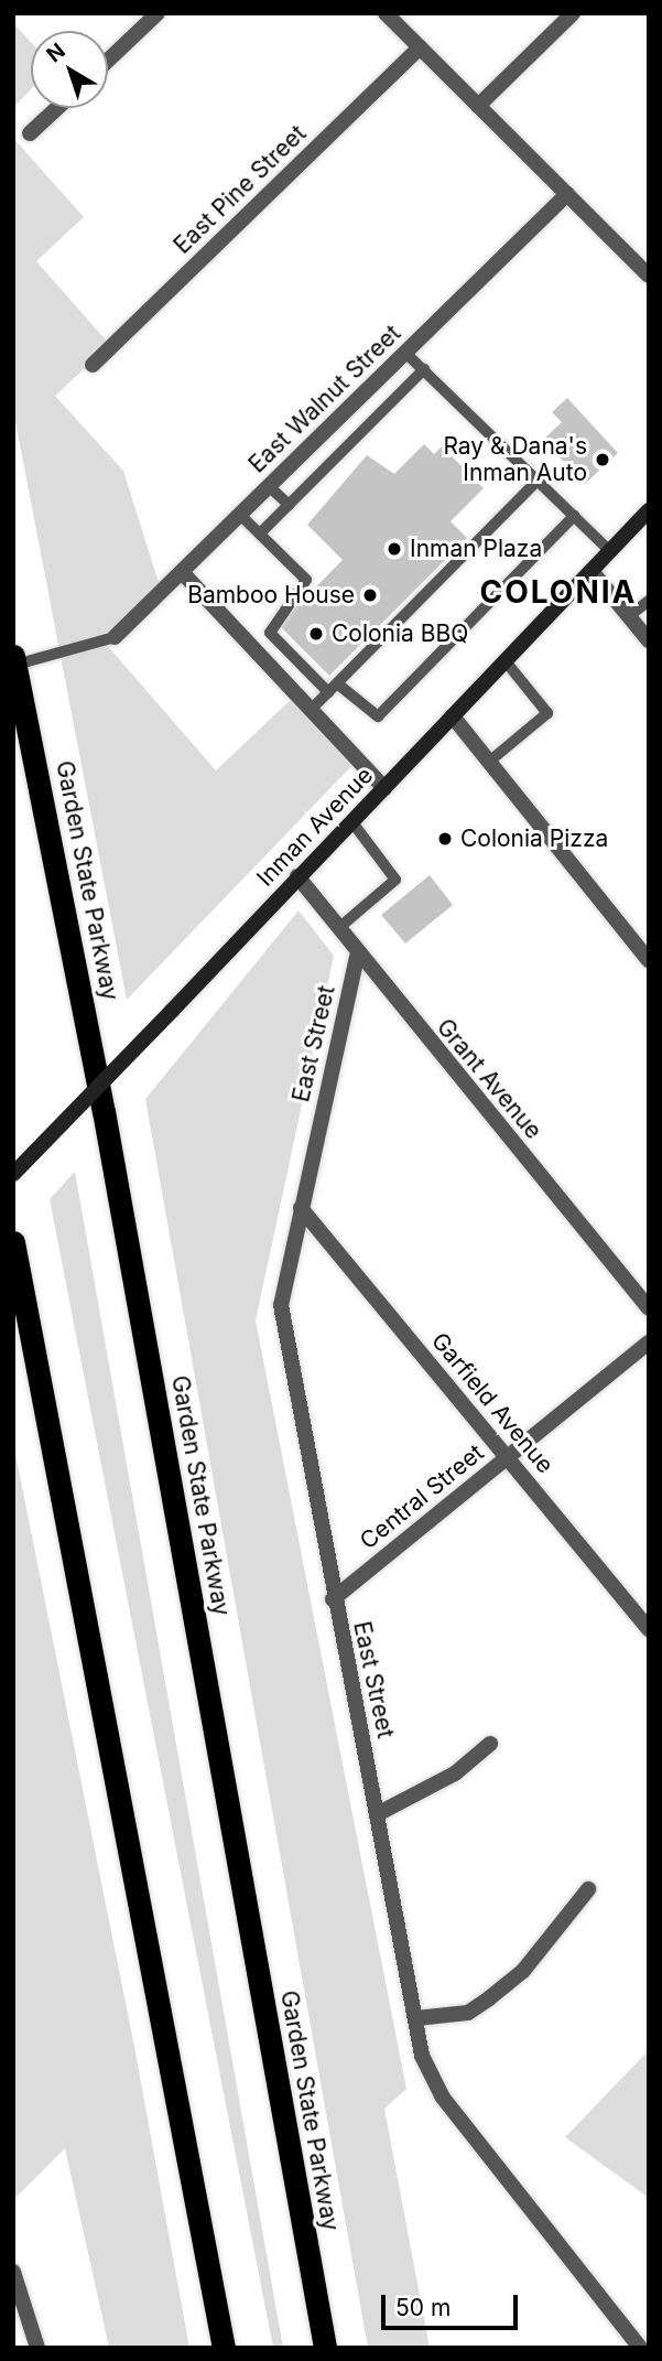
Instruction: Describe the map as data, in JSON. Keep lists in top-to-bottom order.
{
  "streets": {
    "highway": ["Garden State Parkway"],
    "main road": ["Inman Avenue"],
    "street": [
      "East Pine Street",
      "East Walnut Street",
      "East Street",
      "Grant Avenue",
      "Garfield Avenue",
      "Central Street"
    ]
  },
  "crossings": [
    ["Inman Avenue", "Grant Avenue"],
    ["East Street", "Grant Avenue"],
    ["East Street", "Garfield Avenue"],
    ["East Street", "Central Street"],
    ["Garfield Avenue", "Central Street"]
  ],
  "districts": ["COLONIA"],
  "places": [
    "Ray & Dana's Inman Auto",
    "Inman Plaza",
    "Bamboo House",
    "Colonia BBQ",
    "Colonia Pizza"
  ],
  "scale_bar": "50 m",
  "north": "top left"
}
